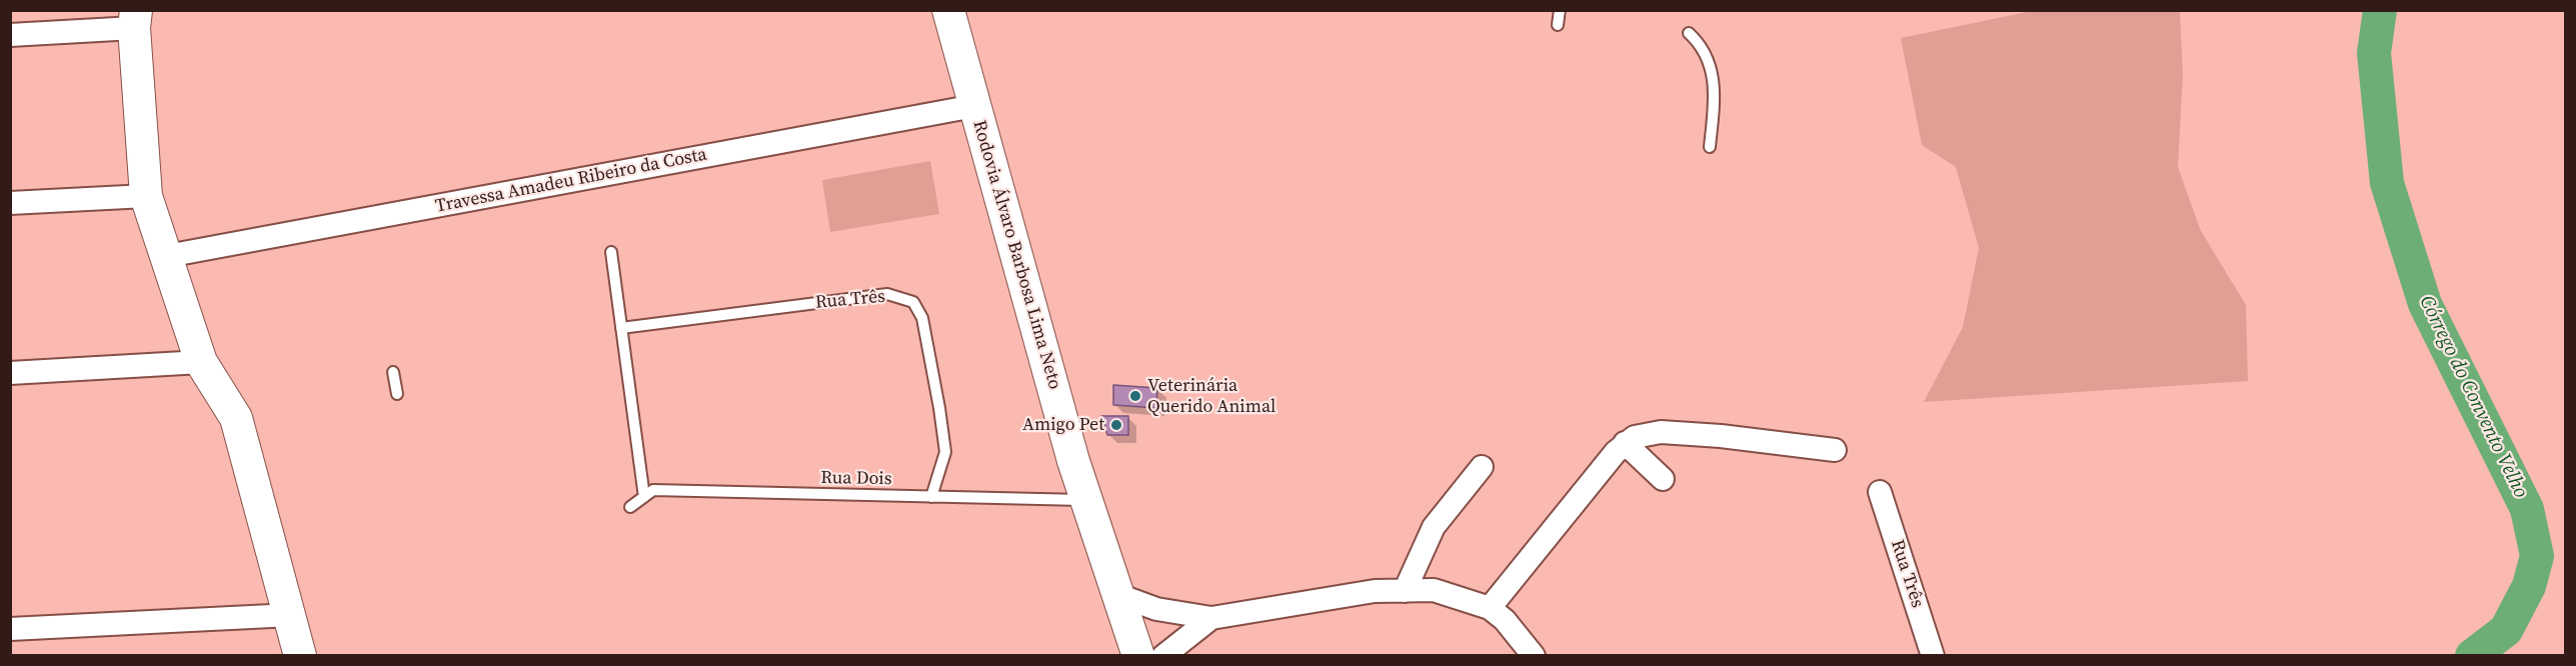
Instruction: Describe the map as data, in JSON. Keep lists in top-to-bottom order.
{
  "streets": {
    "main road": ["Rodovia Álvaro Barbosa Lima Neto"],
    "street": ["Travessa Amadeu Ribeiro da Costa", "Rua Três"],
    "lane": ["Rua Dois"]
  },
  "crossings": [
    ["Travessa Amadeu Ribeiro da Costa", "Rodovia Álvaro Barbosa Lima Neto"],
    ["Rodovia Álvaro Barbosa Lima Neto", "Rua Dois"],
    ["Rua Três", "Rua Dois"]
  ],
  "water": ["Córrego do Convento Velho"],
  "places": ["Veterinária Querido Animal", "Amigo Pet"]
}
